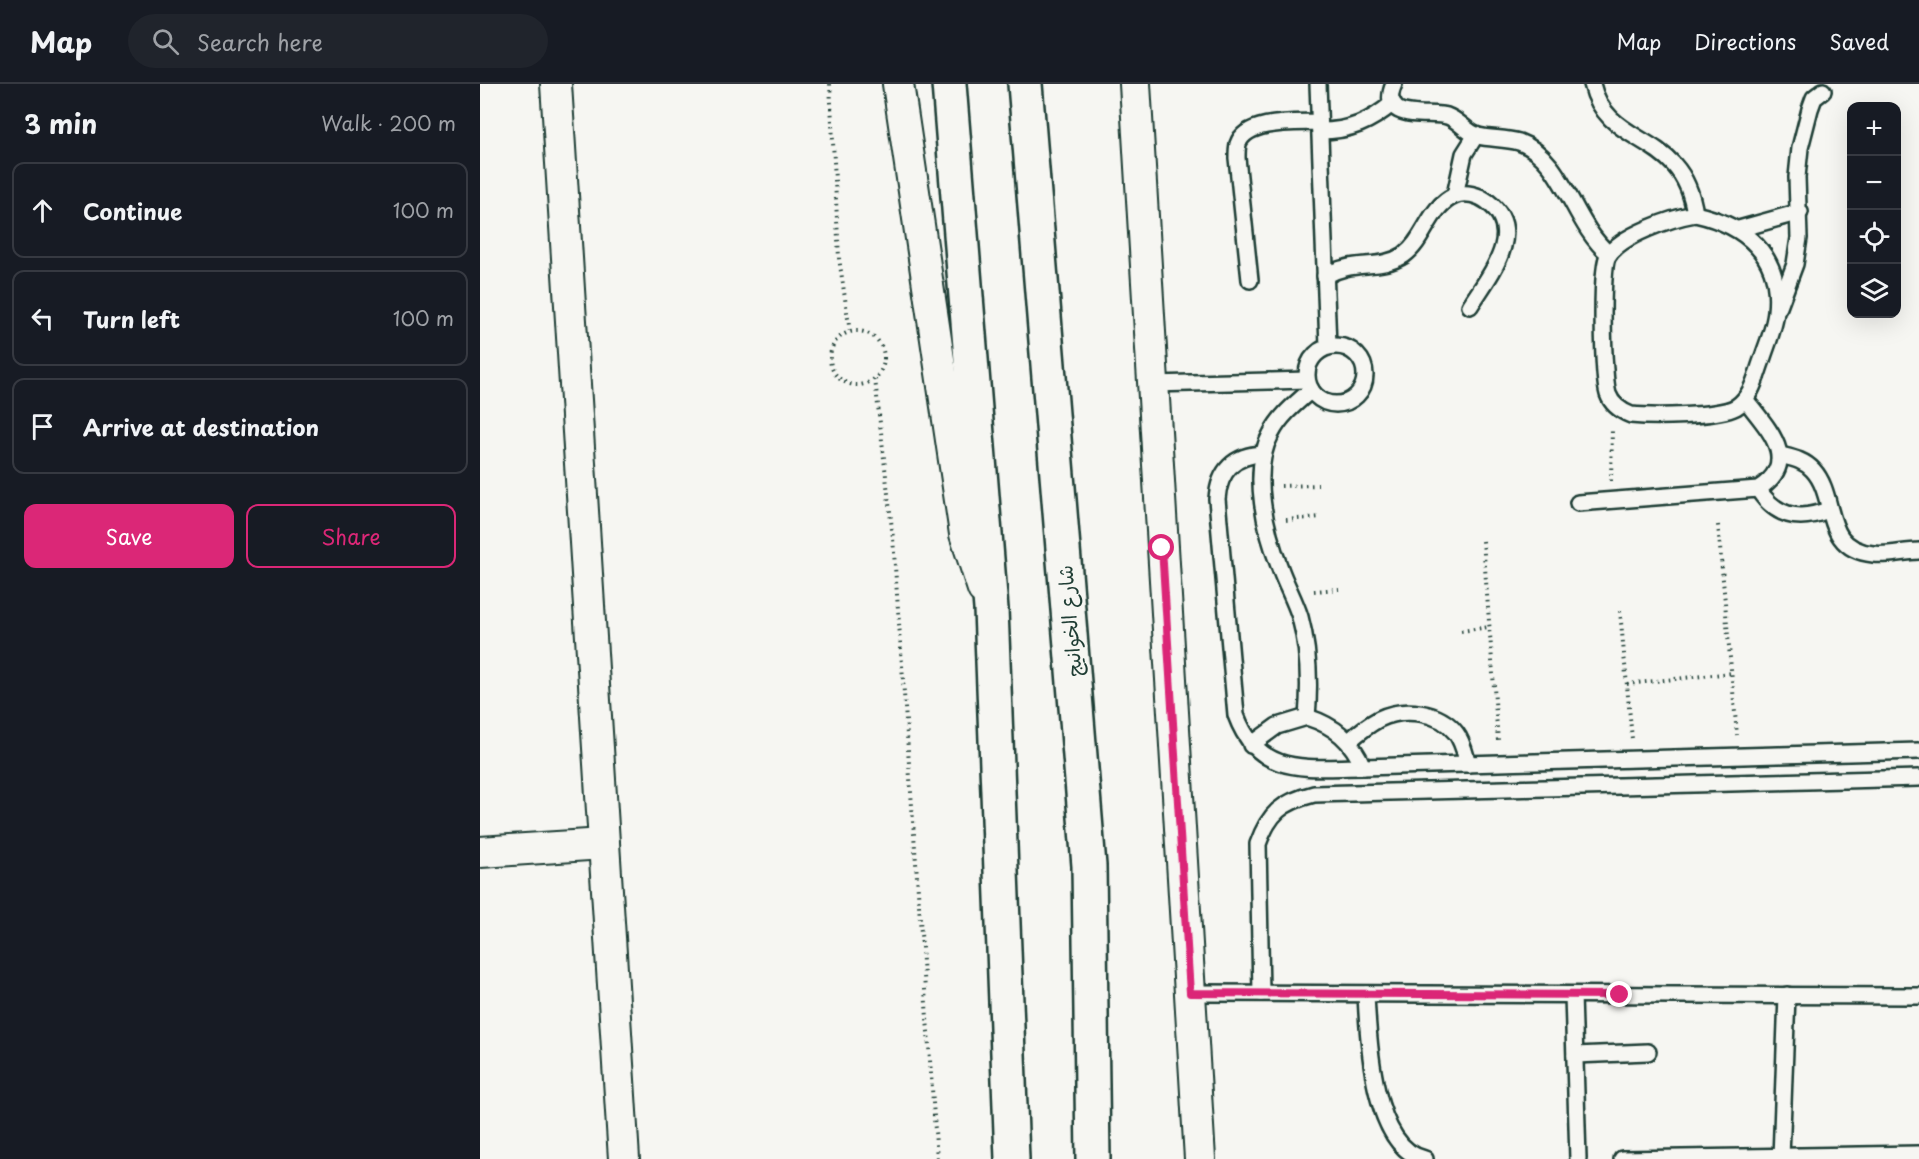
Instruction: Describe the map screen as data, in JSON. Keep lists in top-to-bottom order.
{
  "streets": {
    "highway": ["شارع الخوانيج"]
  },
  "page": {
    "header": "Map",
    "search": "Search here",
    "nav": ["Map", "Directions", "Saved"],
    "heading": ["3 min", "Walk · 200 m"],
    "map_buttons": ["+", "−"],
    "list": [
      ["Continue", "100 m"],
      ["Turn left", "100 m"],
      "Arrive at destination"
    ],
    "buttons": ["Save", "Share"]
  }
}
